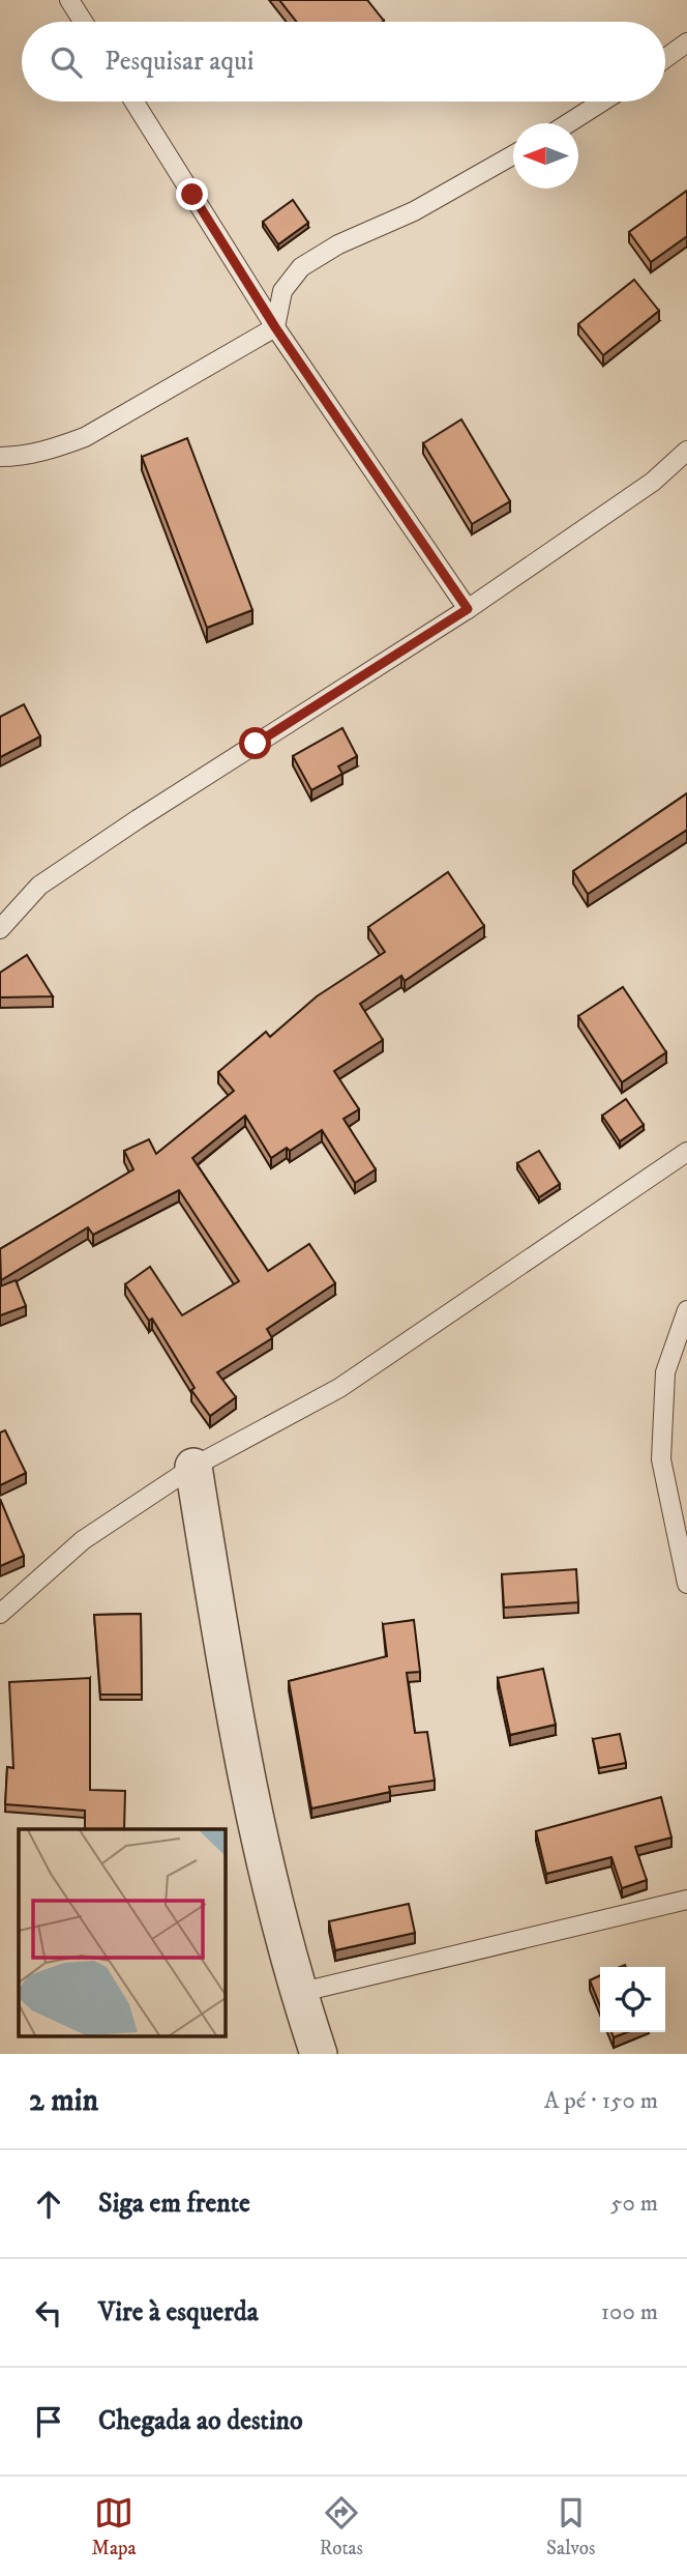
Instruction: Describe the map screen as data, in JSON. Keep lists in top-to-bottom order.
{
  "north": "left",
  "page": {
    "search": "Pesquisar aqui",
    "heading": ["2 min", "A pé · 150 m"],
    "list": [
      ["Siga em frente", "50 m"],
      ["Vire à esquerda", "100 m"],
      "Chegada ao destino"
    ],
    "nav": ["Mapa", "Rotas", "Salvos"]
  }
}
